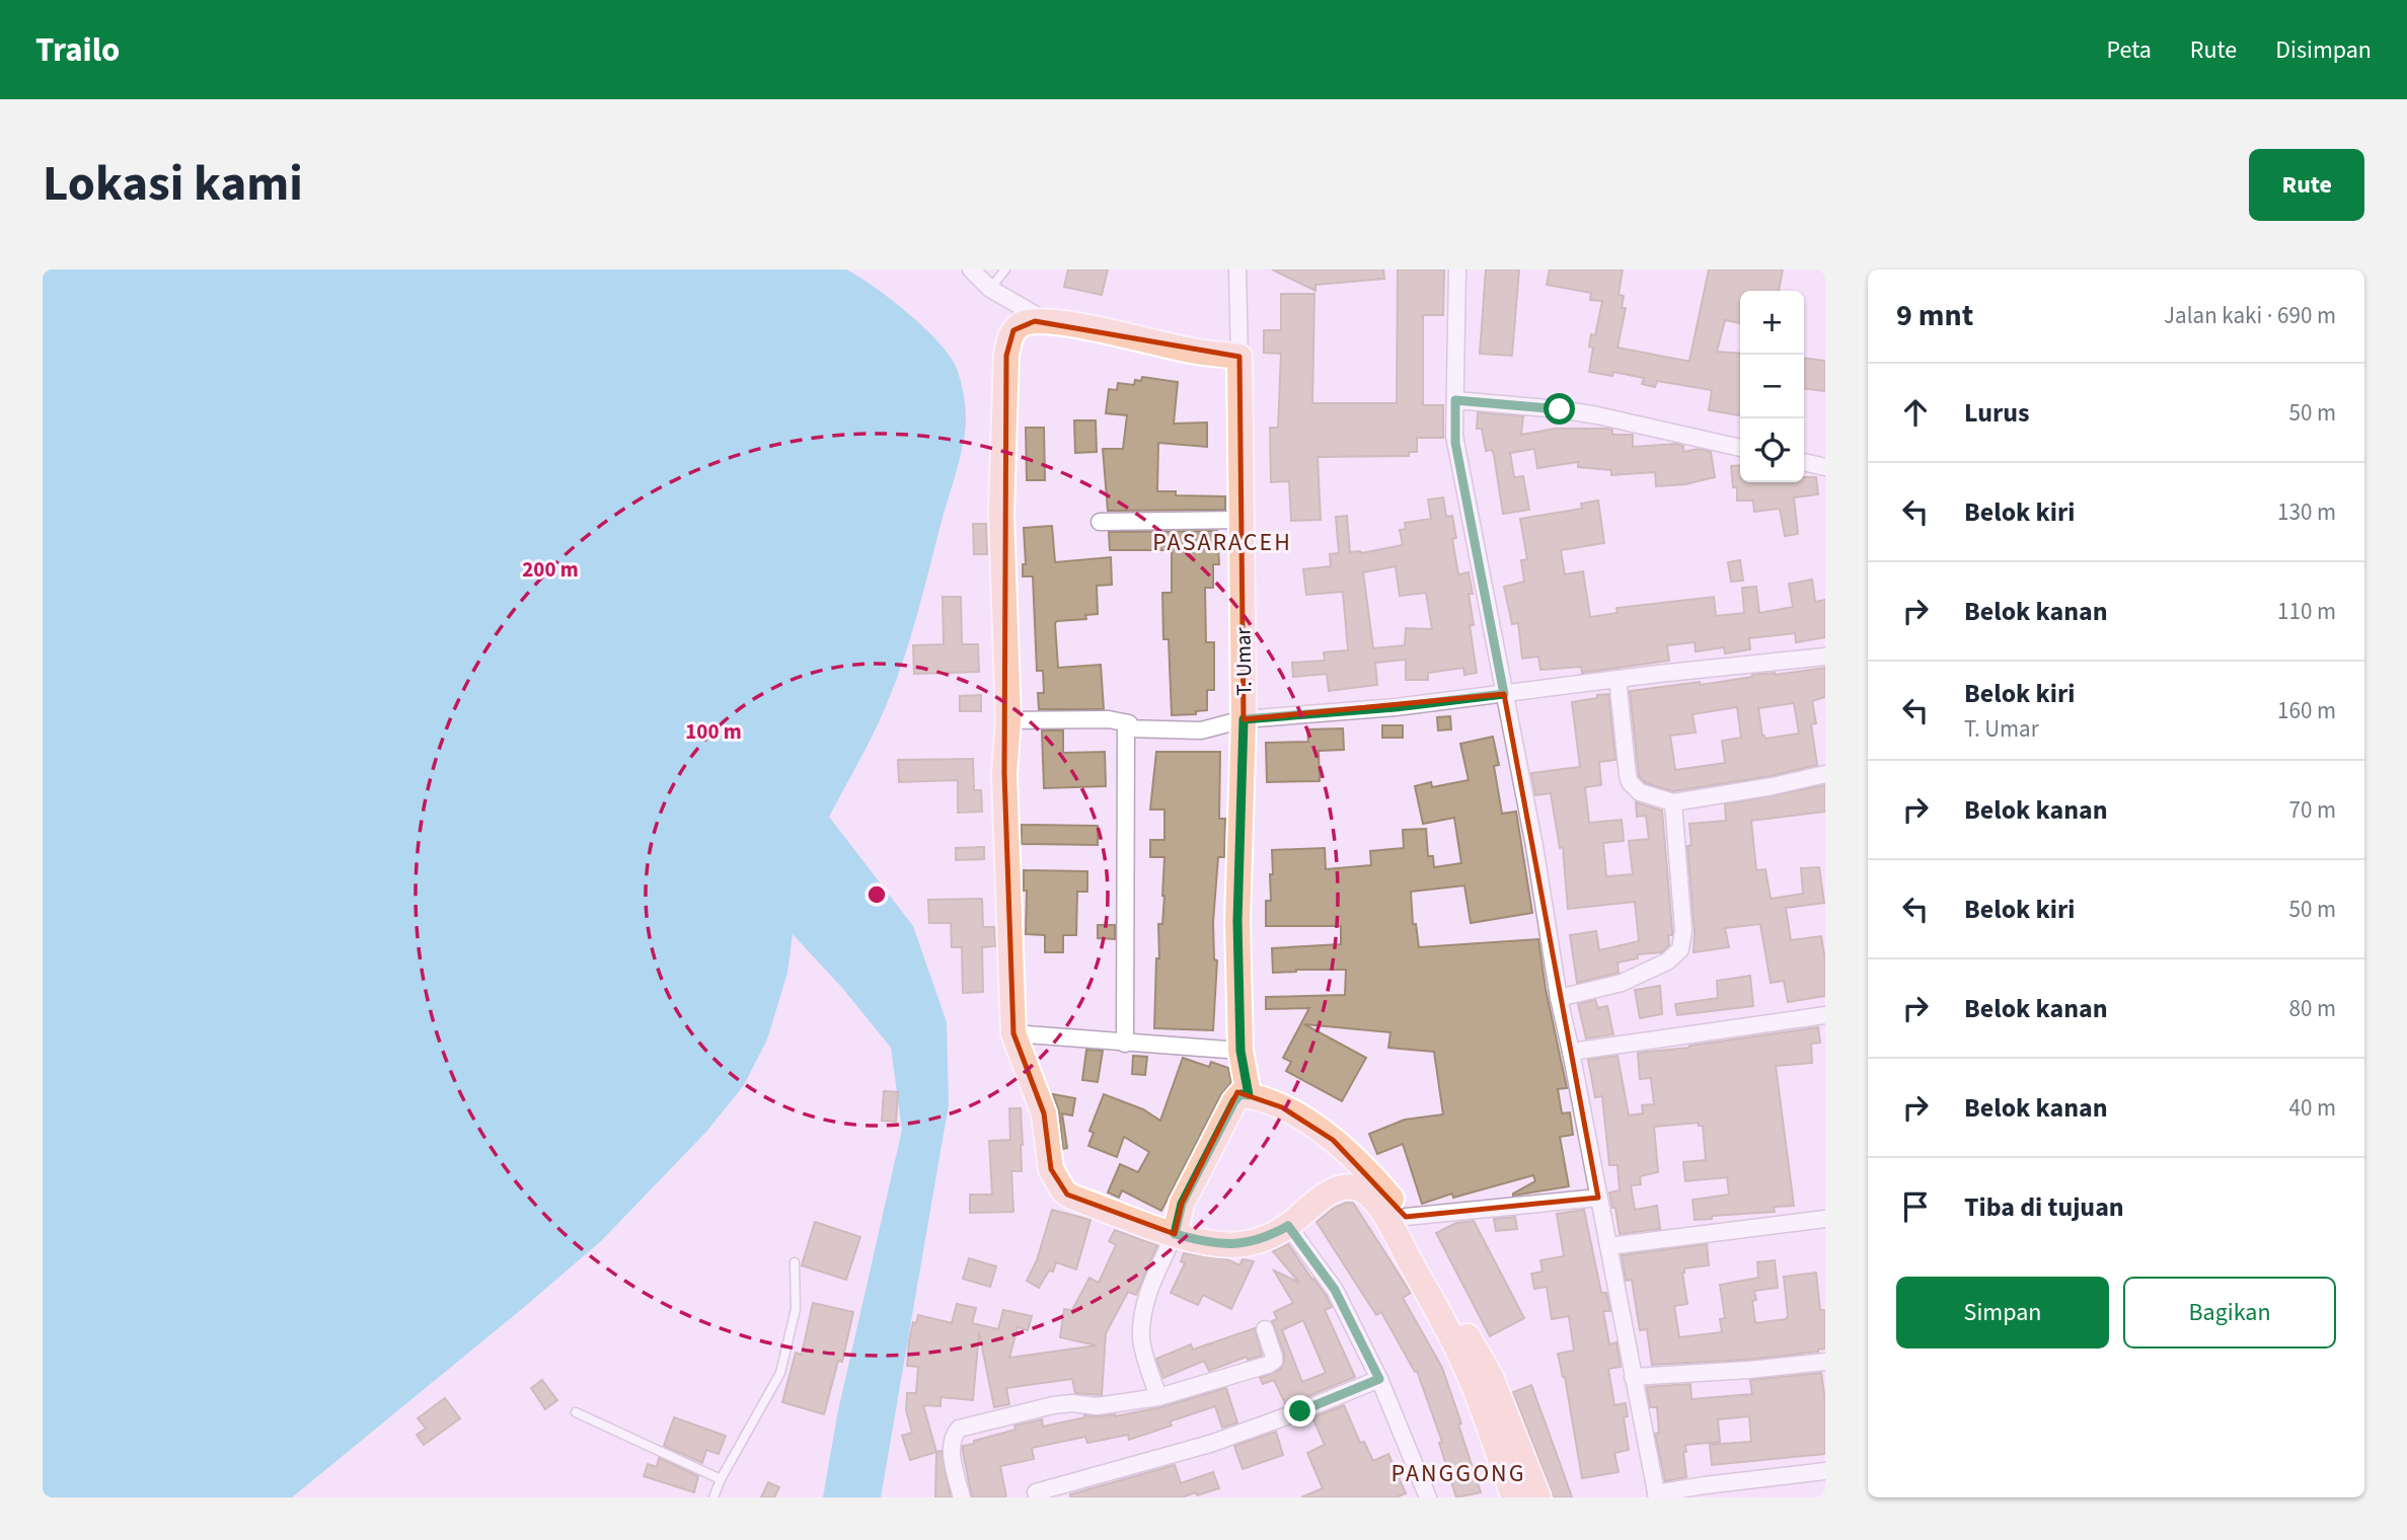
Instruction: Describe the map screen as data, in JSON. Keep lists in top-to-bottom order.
{
  "streets": {
    "main road": ["T. Umar"]
  },
  "districts": ["PASARACEH", "PANGGONG"],
  "page": {
    "header": "Trailo",
    "nav": ["Peta", "Rute", "Disimpan"],
    "title": "Lokasi kami",
    "buttons": [
      "Rute",
      ["Simpan", "Bagikan"]
    ],
    "heading": ["9 mnt", "Jalan kaki · 690 m"],
    "map_buttons": ["+", "−"],
    "list": [
      ["Lurus", "50 m"],
      ["Belok kiri", "130 m"],
      ["Belok kanan", "110 m"],
      ["Belok kiri", "T. Umar", "160 m"],
      ["Belok kanan", "70 m"],
      ["Belok kiri", "50 m"],
      ["Belok kanan", "80 m"],
      ["Belok kanan", "40 m"],
      "Tiba di tujuan"
    ]
  },
  "rings": ["200 m", "100 m"]
}
